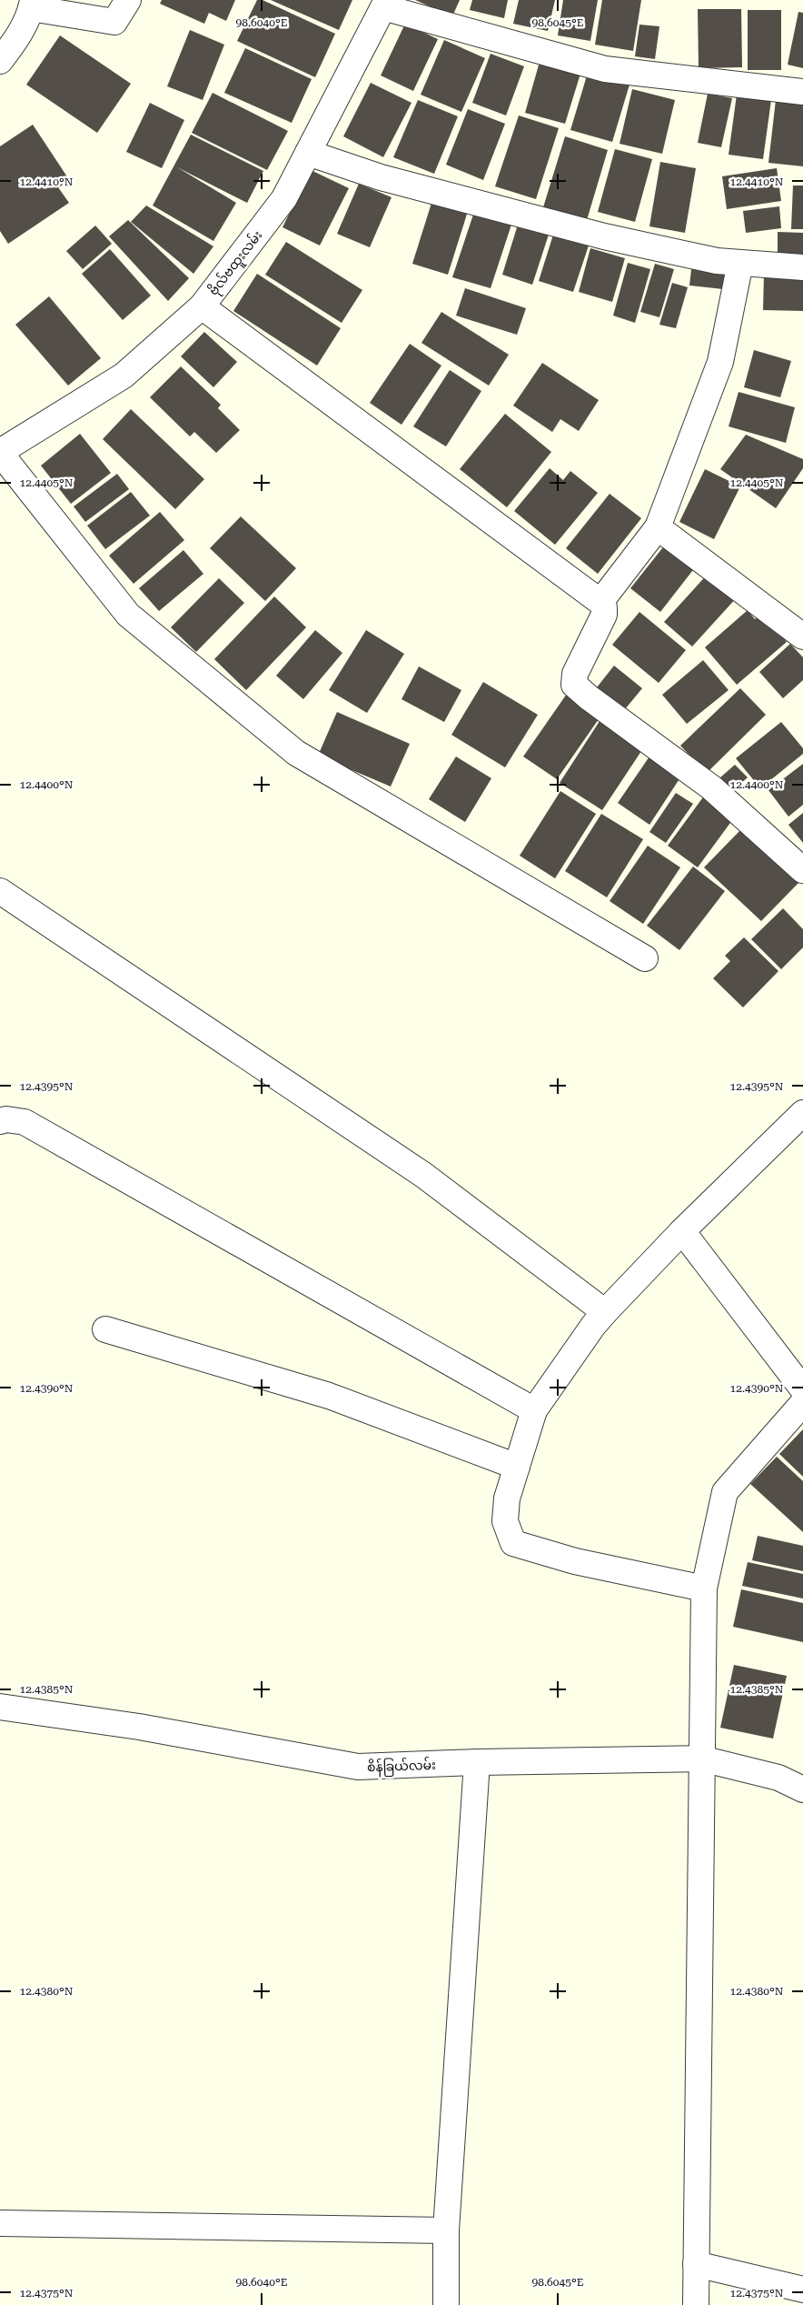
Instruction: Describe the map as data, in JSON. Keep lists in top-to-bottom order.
{
  "streets": {
    "street": ["ဗိုလ်ဗထူးလမ်း", "စိန်ခြယ်လမ်း"]
  },
  "coordinates": [
    "98.6040°E",
    "98.6045°E",
    "12.4410°N",
    "12.4405°N",
    "12.4400°N",
    "12.4395°N",
    "12.4390°N",
    "12.4385°N",
    "12.4380°N",
    "12.4375°N"
  ]
}
